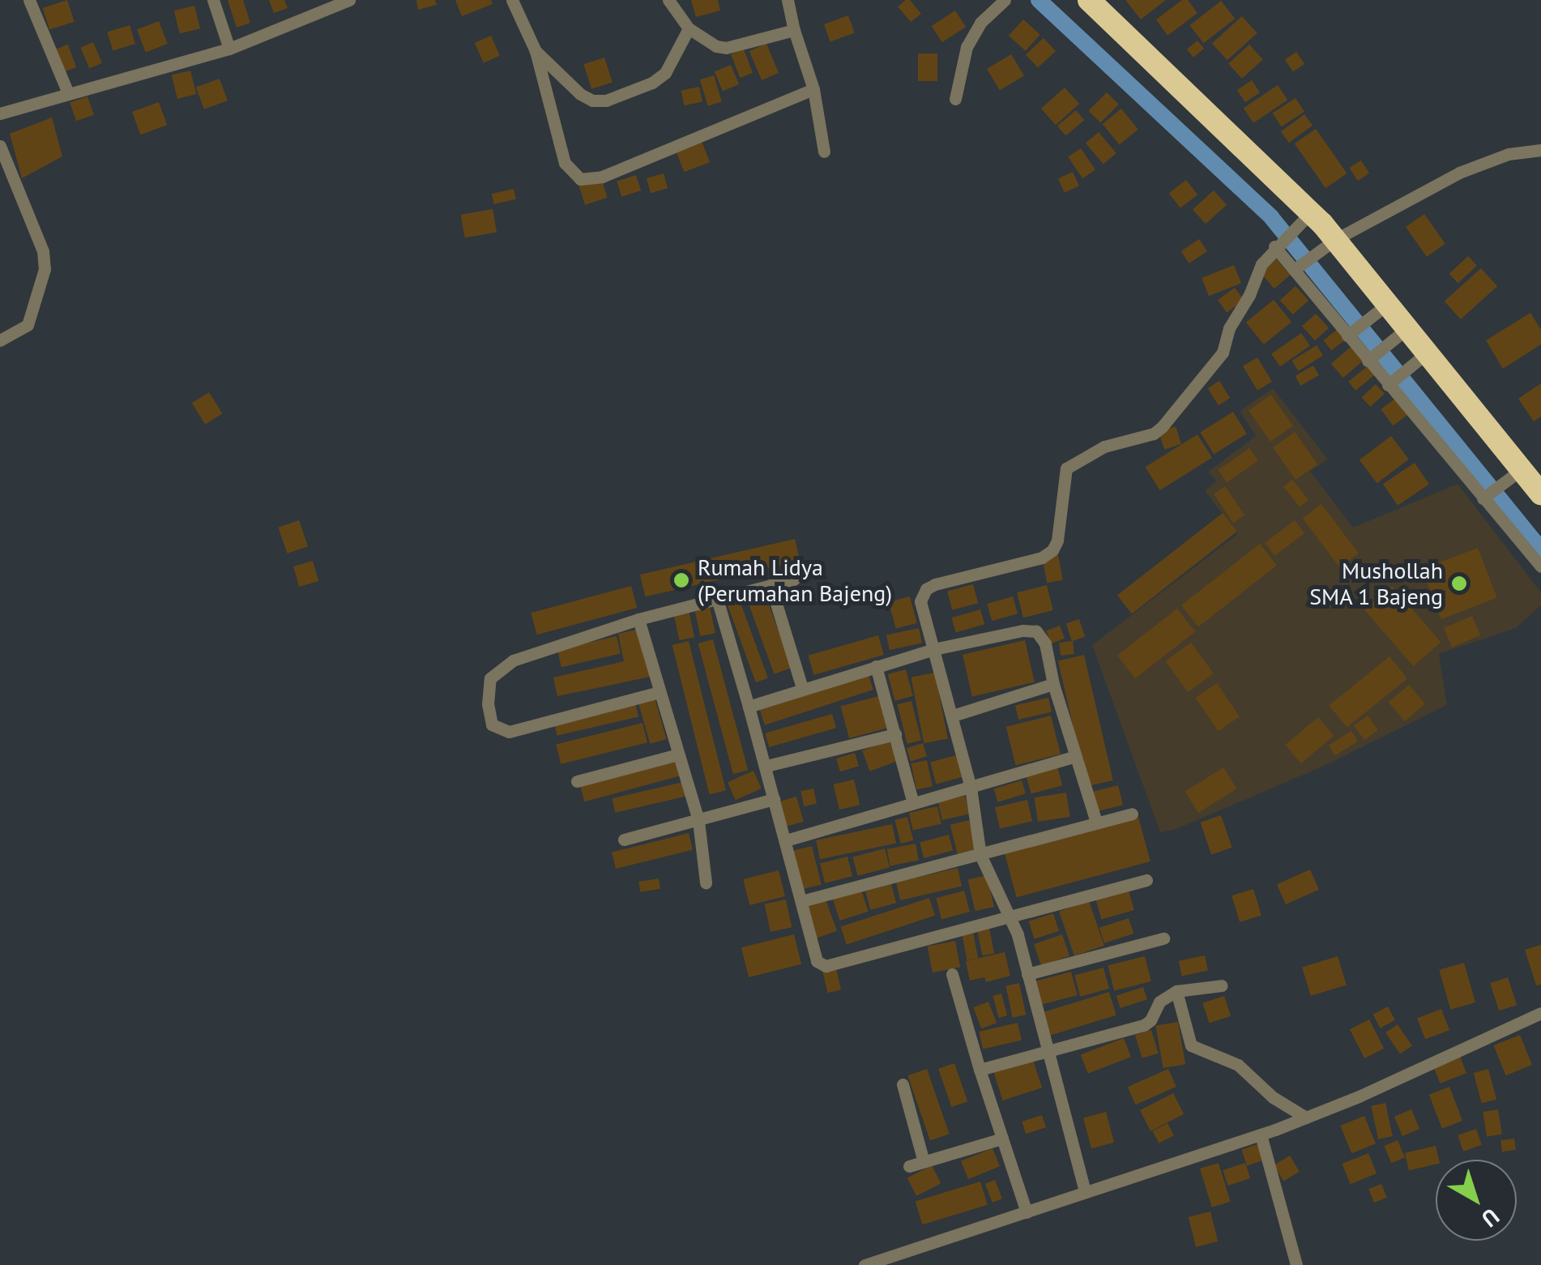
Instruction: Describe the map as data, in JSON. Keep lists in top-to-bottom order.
{
  "places": ["Rumah Lidya (Perumahan Bajeng)", "Mushollah SMA 1 Bajeng"],
  "north": "bottom right"
}
